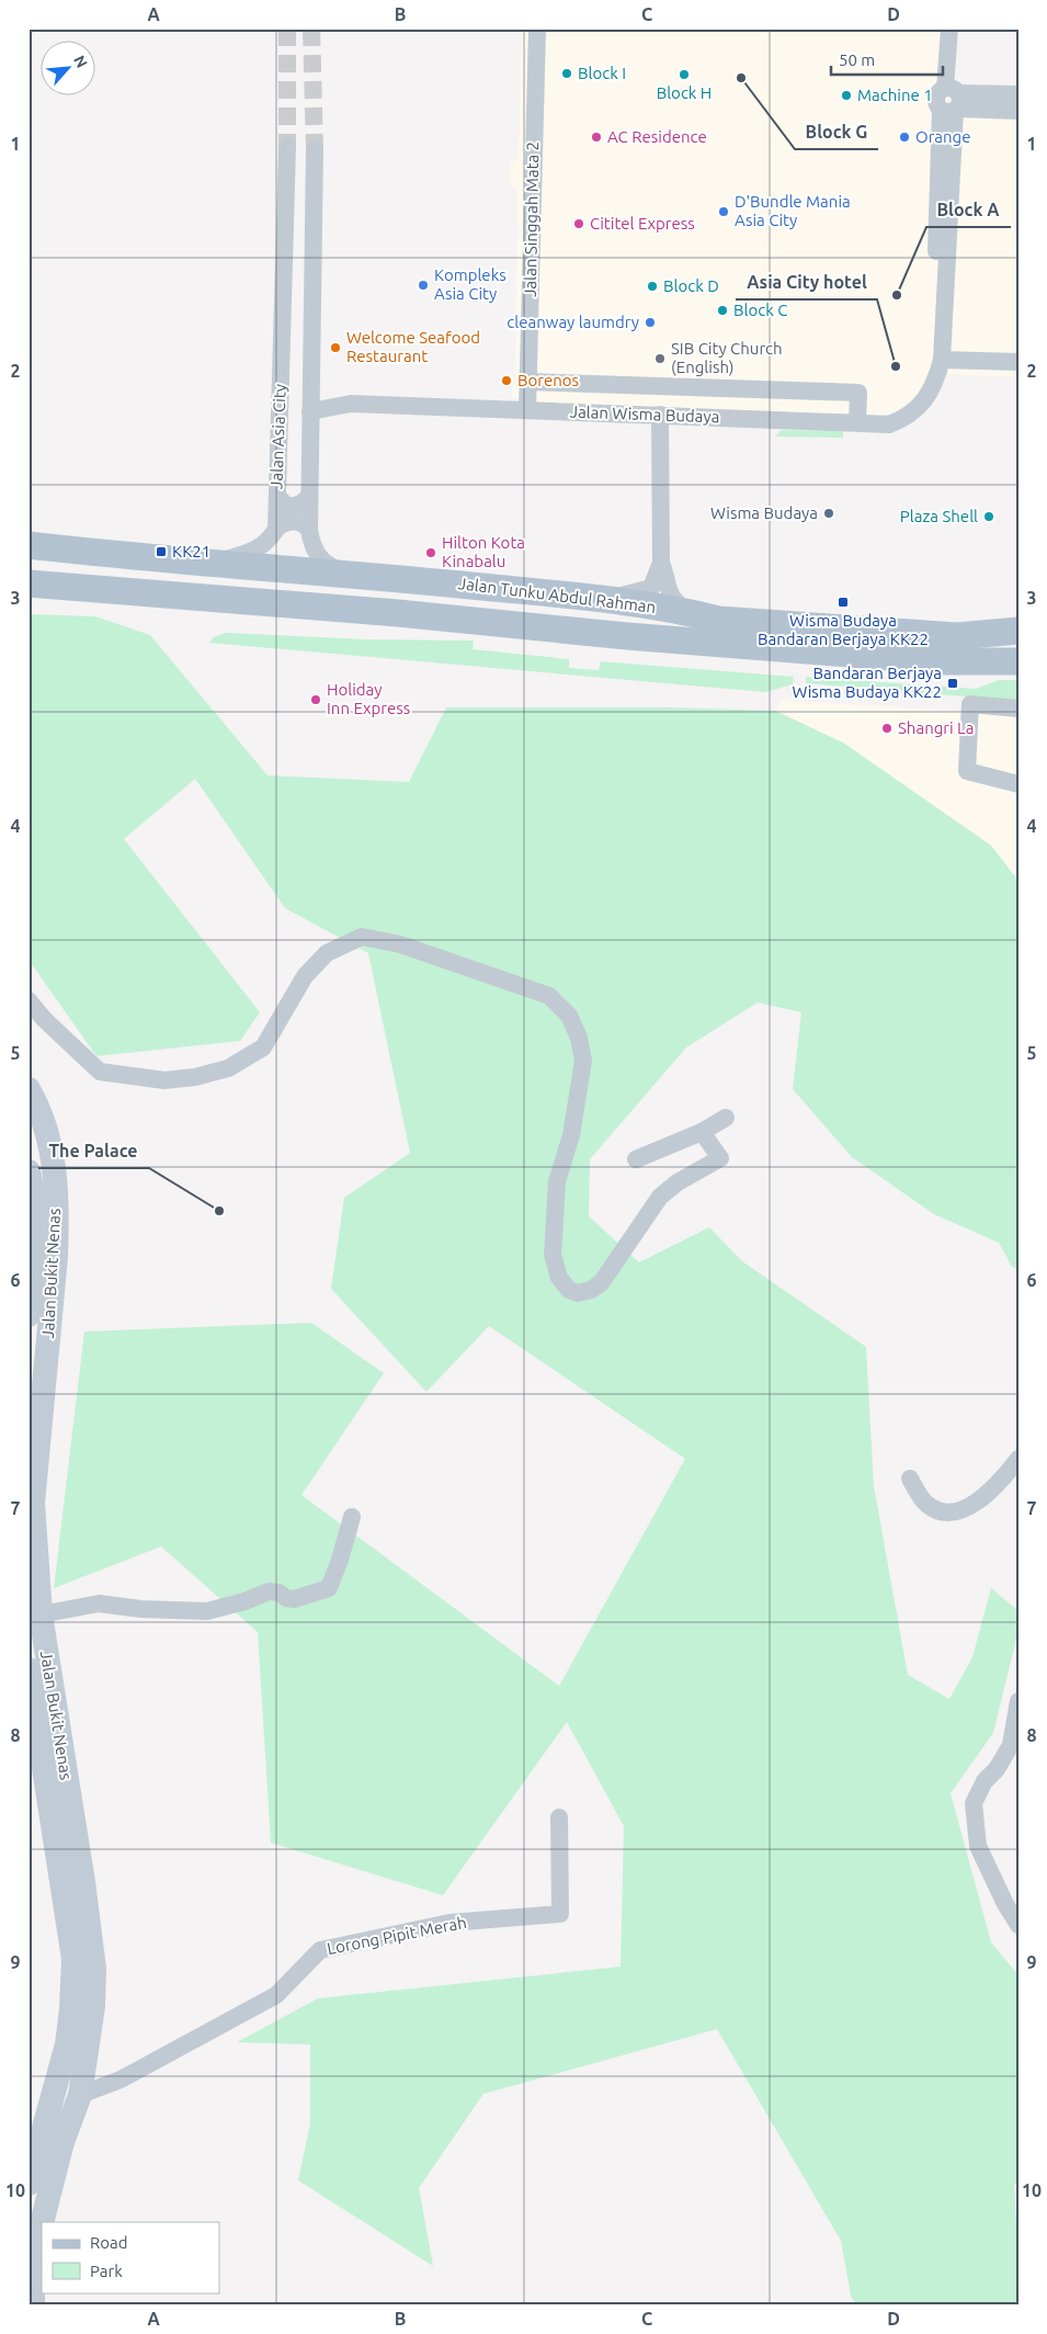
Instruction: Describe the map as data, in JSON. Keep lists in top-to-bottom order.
{
  "streets": {
    "main road": ["Jalan Tunku Abdul Rahman", "Jalan Bukit Nenas"],
    "street": [
      "Jalan Singgah Mata 2",
      "Jalan Wisma Budaya",
      "Jalan Asia City",
      "Lorong Pipit Merah"
    ]
  },
  "crossings": [
    ["Jalan Singgah Mata 2", "Jalan Wisma Budaya"],
    ["Jalan Wisma Budaya", "Jalan Asia City"],
    ["Jalan Asia City", "Jalan Tunku Abdul Rahman"],
    ["Jalan Bukit Nenas", "Lorong Pipit Merah"]
  ],
  "places": {
    "other": [
      "Block I",
      "Block H",
      "Block G",
      "Machine 1",
      "AC Residence",
      "Orange",
      "D'Bundle Mania Asia City",
      "Cititel Express",
      "Kompleks Asia City",
      "Block D",
      "Block A",
      "Block C",
      "cleanway laumdry",
      "Welcome Seafood Restaurant",
      "SIB City Church (English)",
      "Asia City hotel",
      "Borenos",
      "Wisma Budaya",
      "Plaza Shell",
      "Hilton Kota Kinabalu",
      "Holiday Inn Express",
      "Shangri La",
      "The Palace"
    ],
    "transit": ["KK21", "Wisma Budaya Bandaran Berjaya KK22", "Bandaran Berjaya Wisma Budaya KK22"]
  },
  "legend": ["Road", "Park"],
  "scale_bar": "50 m",
  "north": "top right",
  "grid": {
    "columns": [
      "A",
      "B",
      "C",
      "D"
    ],
    "rows": [
      "1",
      "2",
      "3",
      "4",
      "5",
      "6",
      "7",
      "8",
      "9",
      "10"
    ]
  }
}
